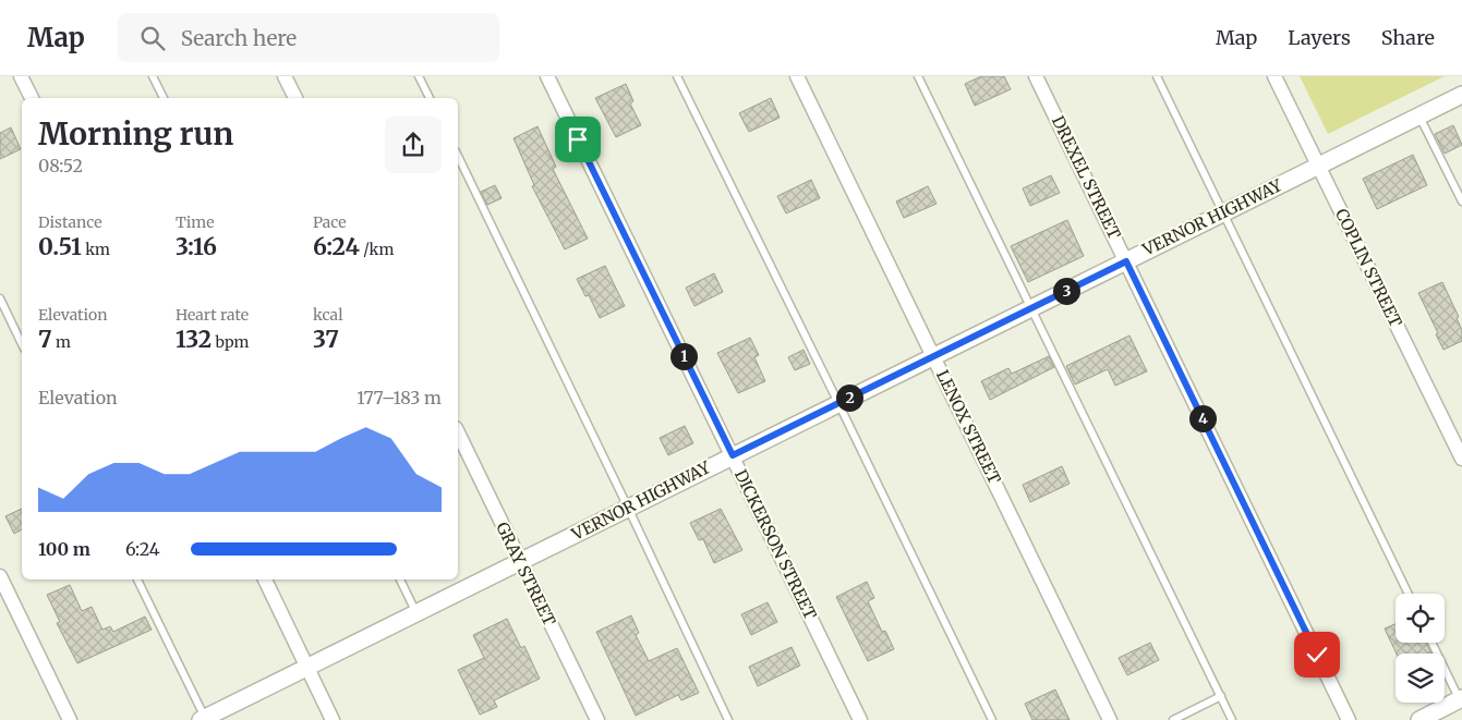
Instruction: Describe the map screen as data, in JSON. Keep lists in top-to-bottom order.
{
  "streets": {
    "street": [
      "DREXEL STREET",
      "VERNOR HIGHWAY",
      "COPLIN STREET",
      "LENOX STREET",
      "DICKERSON STREET",
      "GRAY STREET"
    ]
  },
  "crossings": [
    ["DREXEL STREET", "VERNOR HIGHWAY"],
    ["VERNOR HIGHWAY", "COPLIN STREET"],
    ["VERNOR HIGHWAY", "LENOX STREET"],
    ["VERNOR HIGHWAY", "DICKERSON STREET"],
    ["VERNOR HIGHWAY", "GRAY STREET"]
  ],
  "page": {
    "header": "Map",
    "search": "Search here",
    "nav": ["Map", "Layers", "Share"],
    "heading": ["Morning run", "08:52"],
    "stats": [
      ["Distance", "0.51 km"],
      ["Time", "3:16"],
      ["Pace", "6:24 /km"],
      ["Elevation", "7 m"],
      ["Heart rate", "132 bpm"],
      ["kcal", "37"]
    ],
    "pins": [
      "3",
      "1",
      "2",
      "4"
    ],
    "chart": ["Elevation", "177–183 m"],
    "list": [
      {
        "name": "100 m",
        "note": "6:24"
      }
    ]
  }
}
